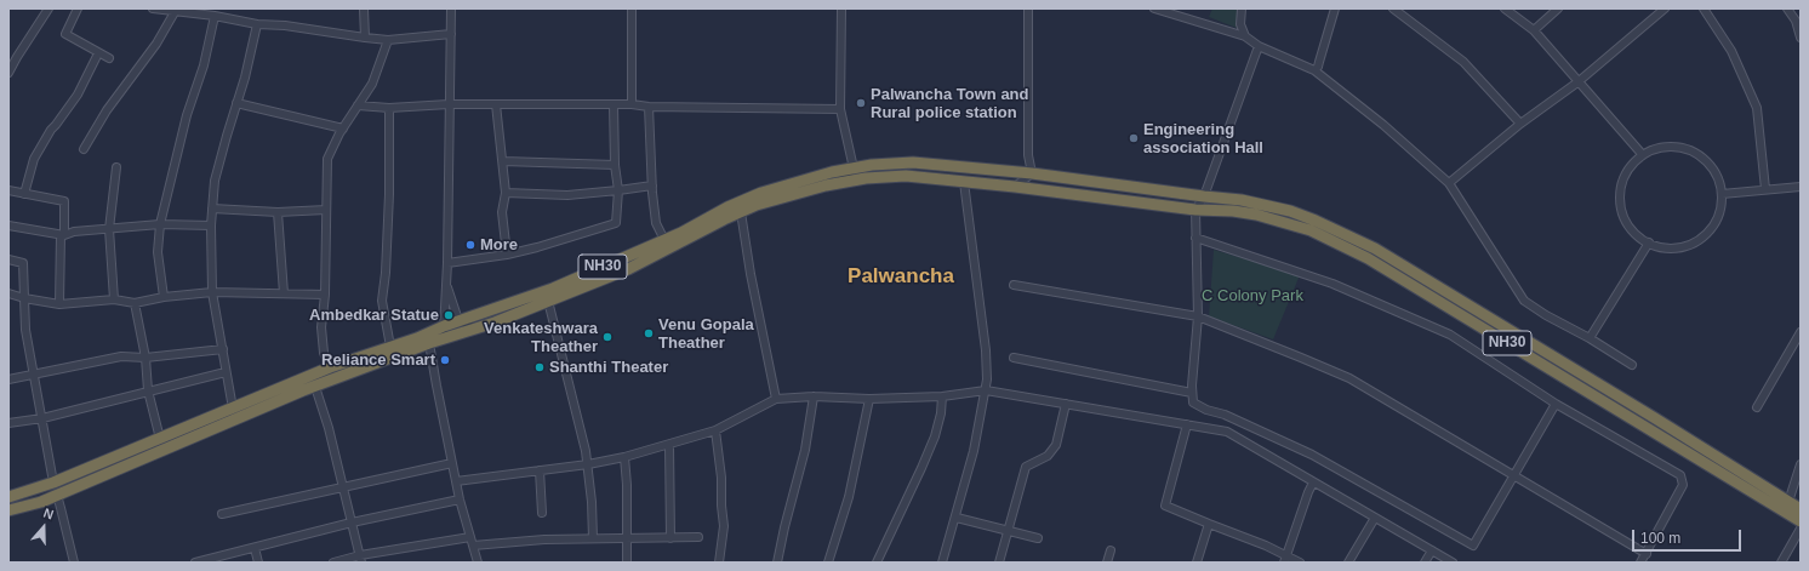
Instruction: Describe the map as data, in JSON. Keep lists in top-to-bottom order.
{
  "streets": {
    "highway": ["NH30"]
  },
  "districts": ["Palwancha"],
  "parks": ["C Colony Park"],
  "places": [
    "Palwancha Town and Rural police station",
    "Engineering association Hall",
    "More",
    "Ambedkar Statue",
    "Venu Gopala Theather",
    "Venkateshwara Theather",
    "Reliance Smart",
    "Shanthi Theater"
  ],
  "scale_bar": "100 m",
  "north": "top"
}
